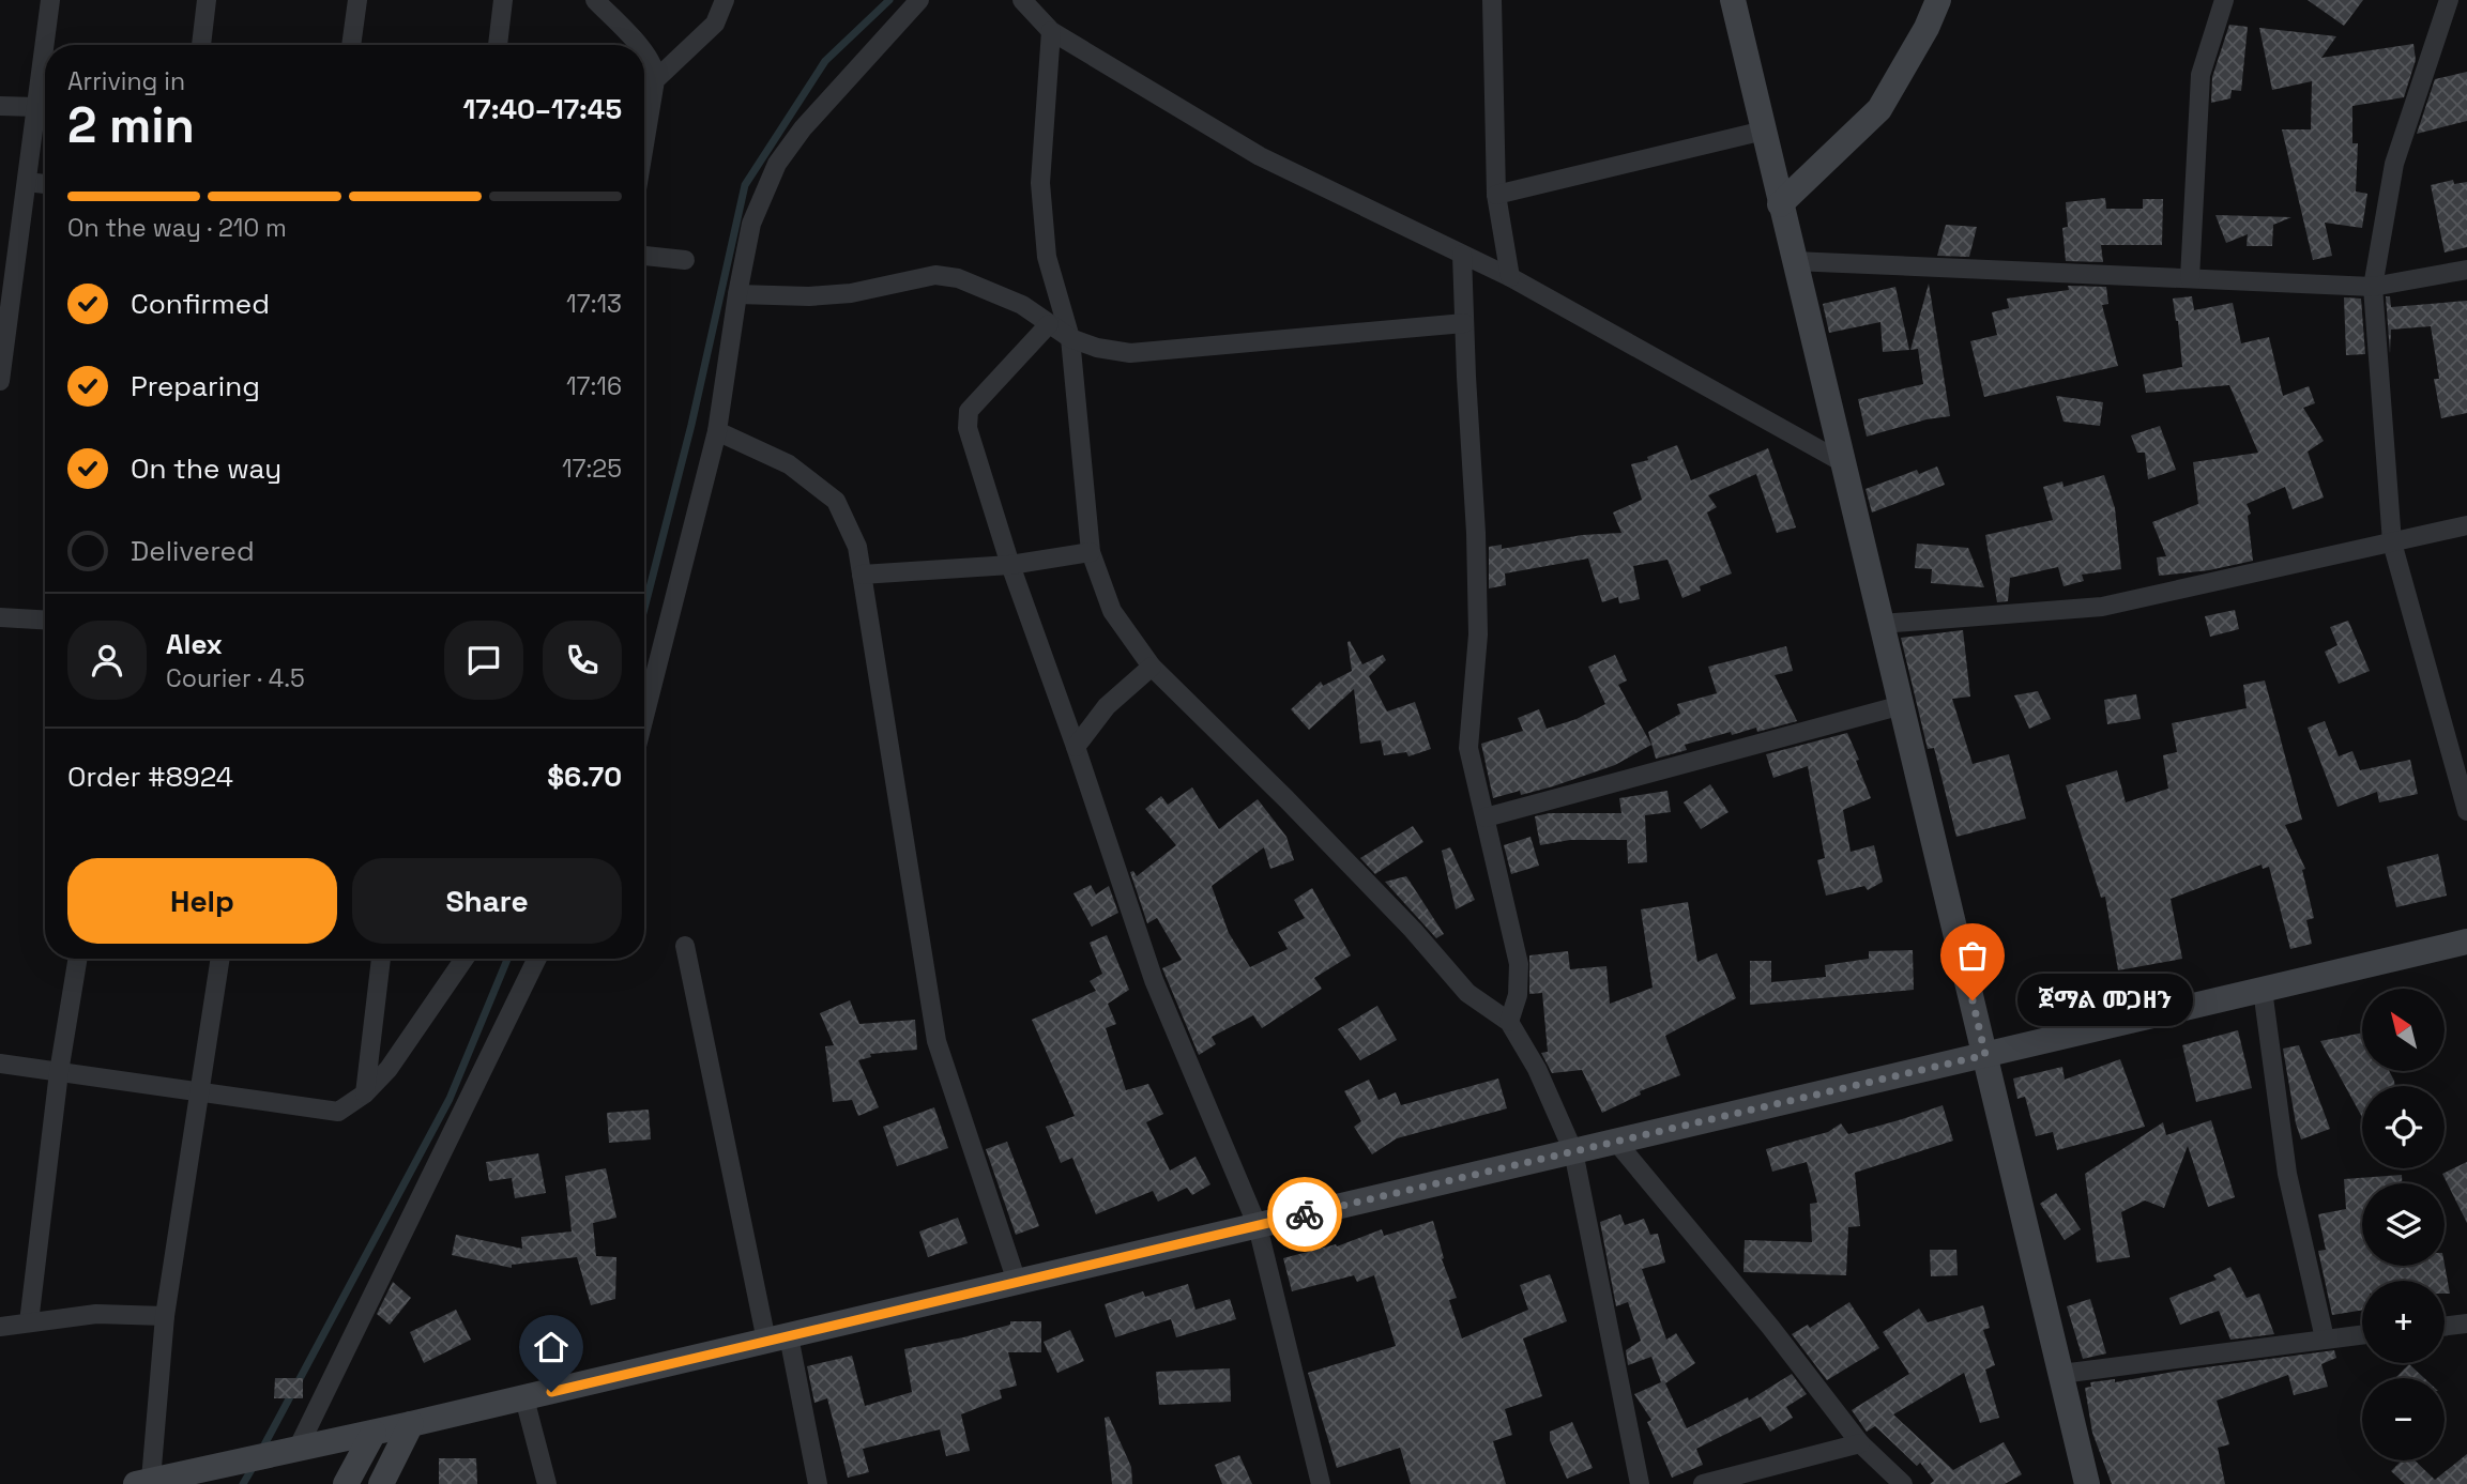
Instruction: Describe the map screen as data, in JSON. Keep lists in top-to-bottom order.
{
  "places": ["ጀማል መጋዘን"],
  "north": "top left",
  "page": {
    "heading": ["2 min", "Arriving in", "17:40–17:45"],
    "panel": [
      "Alex",
      "Courier · 4.5",
      "Order #8924",
      "$6.70"
    ],
    "bar": "On the way · 210 m",
    "list": [
      ["Confirmed", "17:13"],
      ["Preparing", "17:16"],
      ["On the way", "17:25"],
      "Delivered"
    ],
    "buttons": ["Help", "Share"],
    "bubble": "ጀማል መጋዘን",
    "map_buttons": ["+", "−"]
  }
}
